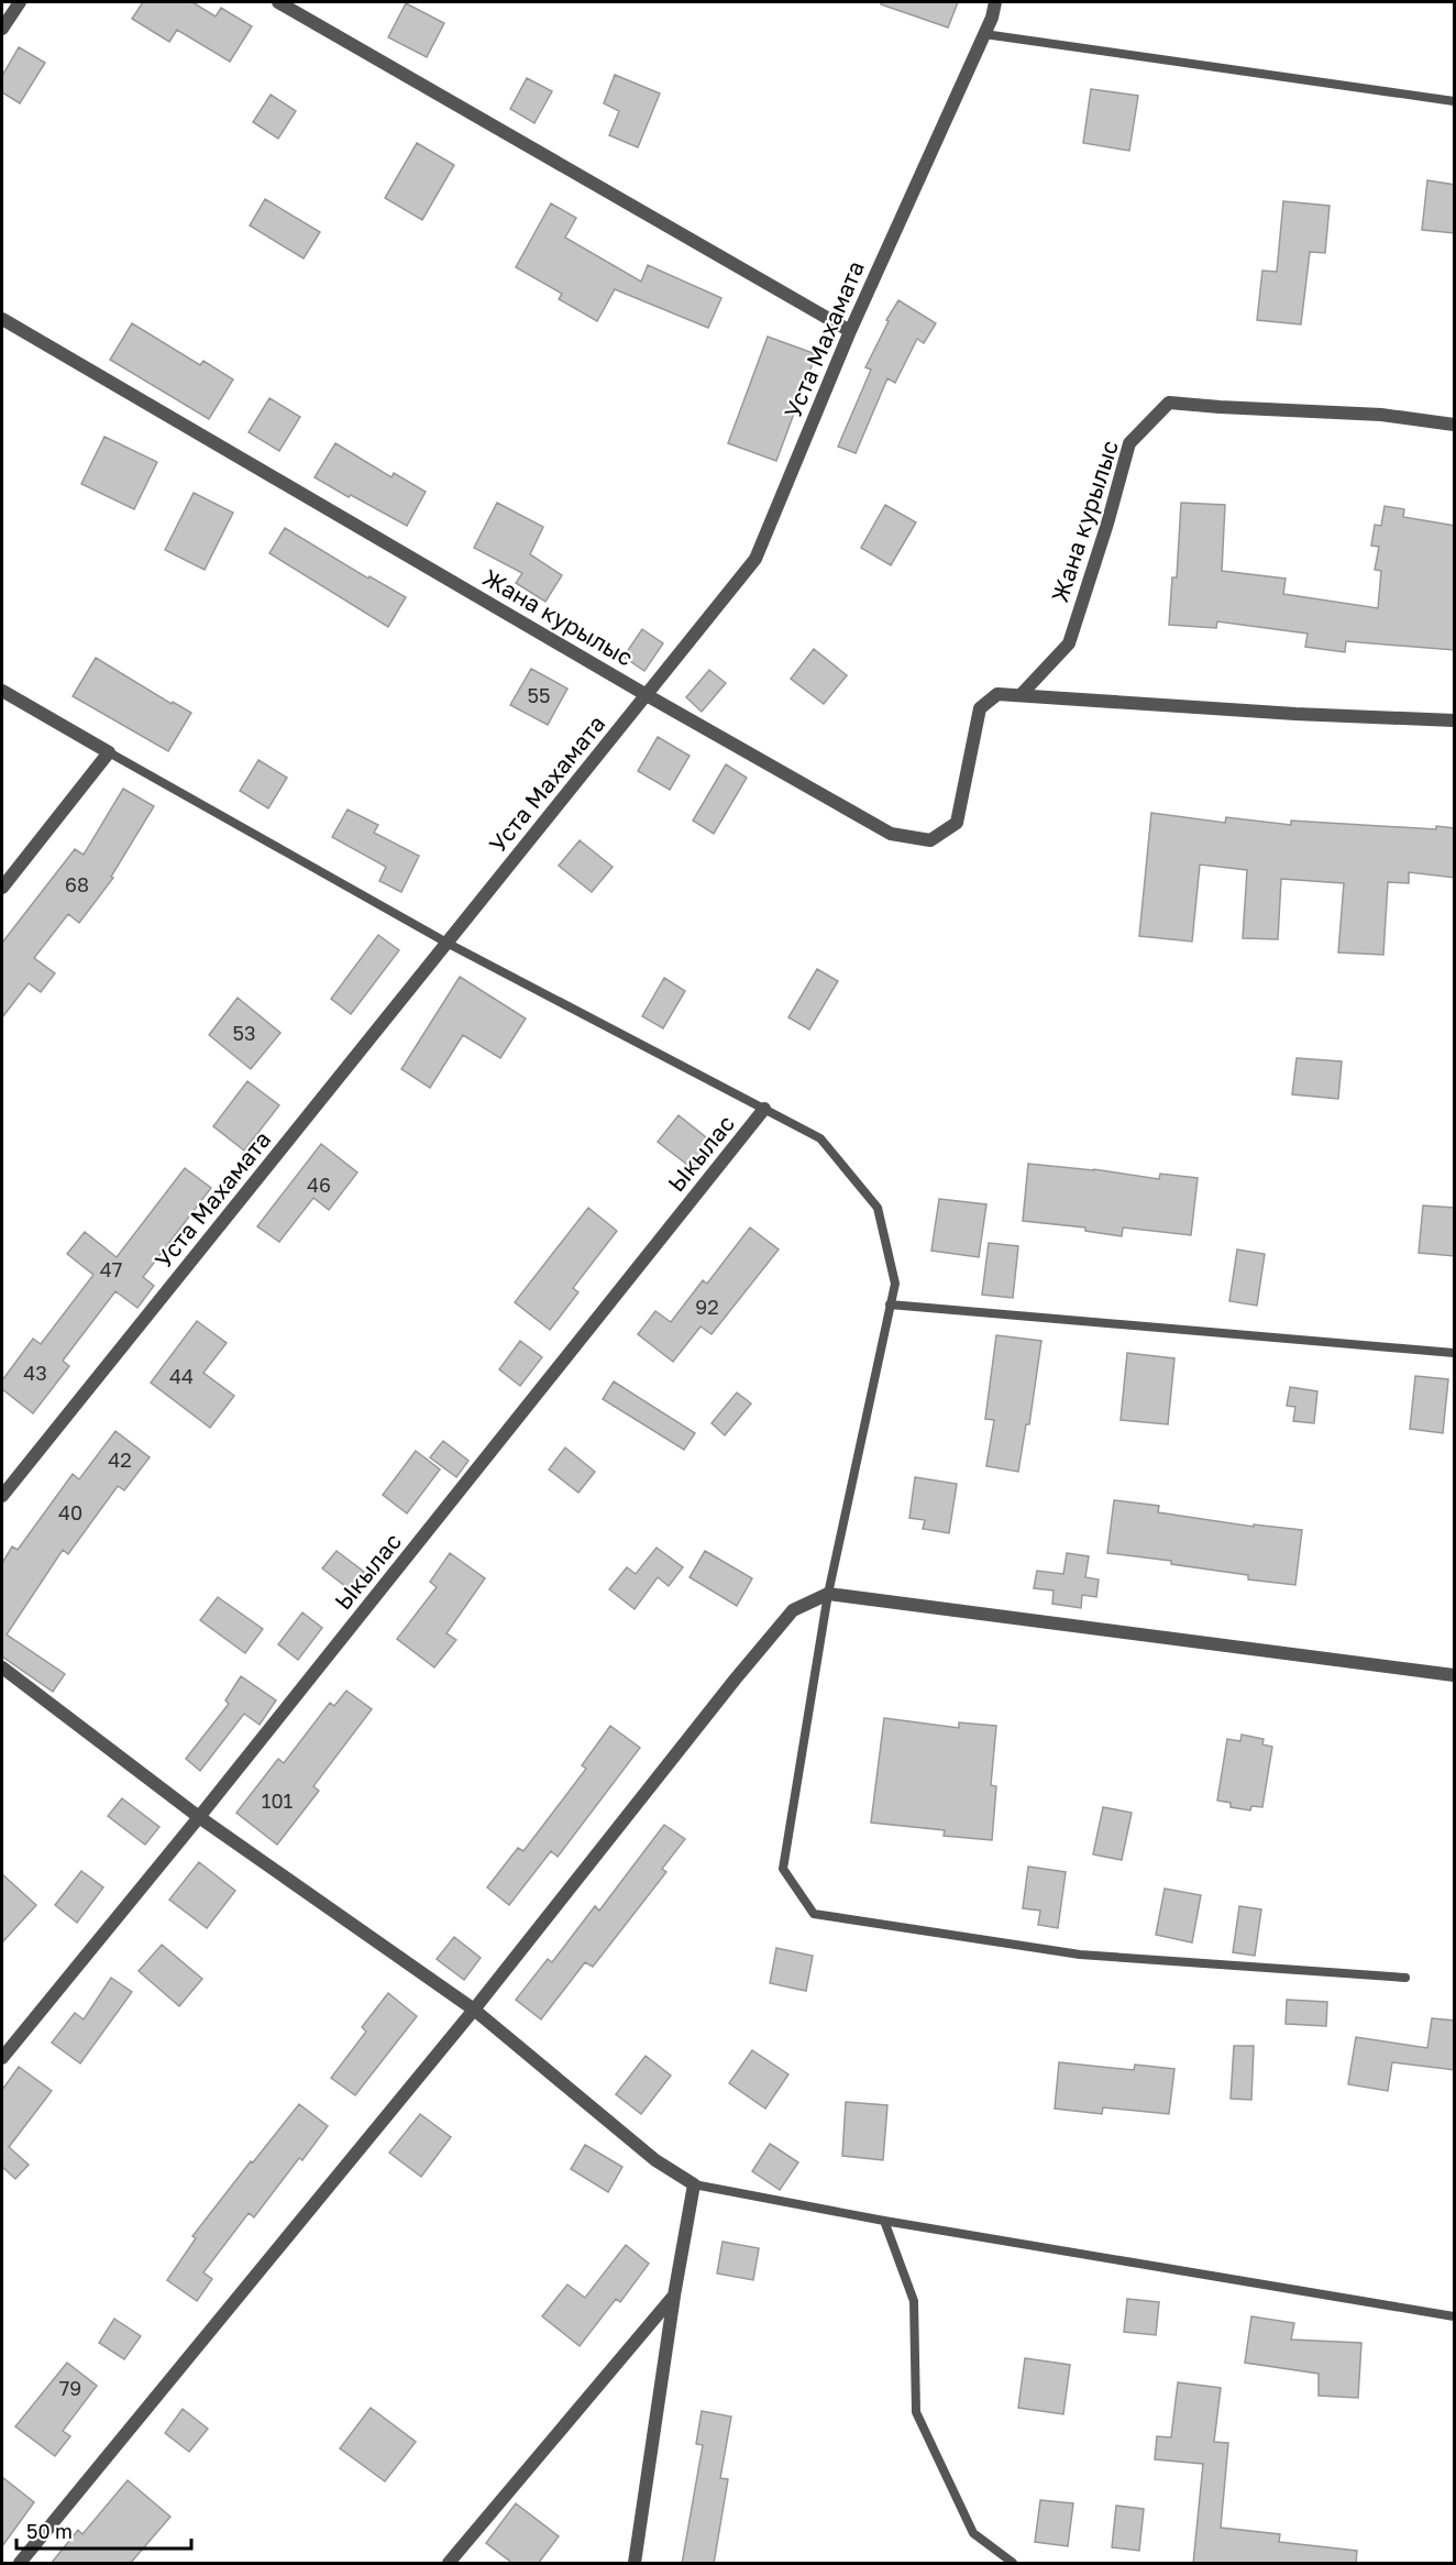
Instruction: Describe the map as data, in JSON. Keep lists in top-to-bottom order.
{
  "streets": {
    "street": ["Уста Махамата", "Жана курылыс", "Ыкылас"]
  },
  "crossings": [
    ["Уста Махамата", "Жана курылыс"]
  ],
  "house_numbers": [
    "55",
    "68",
    "53",
    "46",
    "47",
    "92",
    "43",
    "44",
    "42",
    "40",
    "101",
    "79"
  ],
  "scale_bar": "50 m"
}
